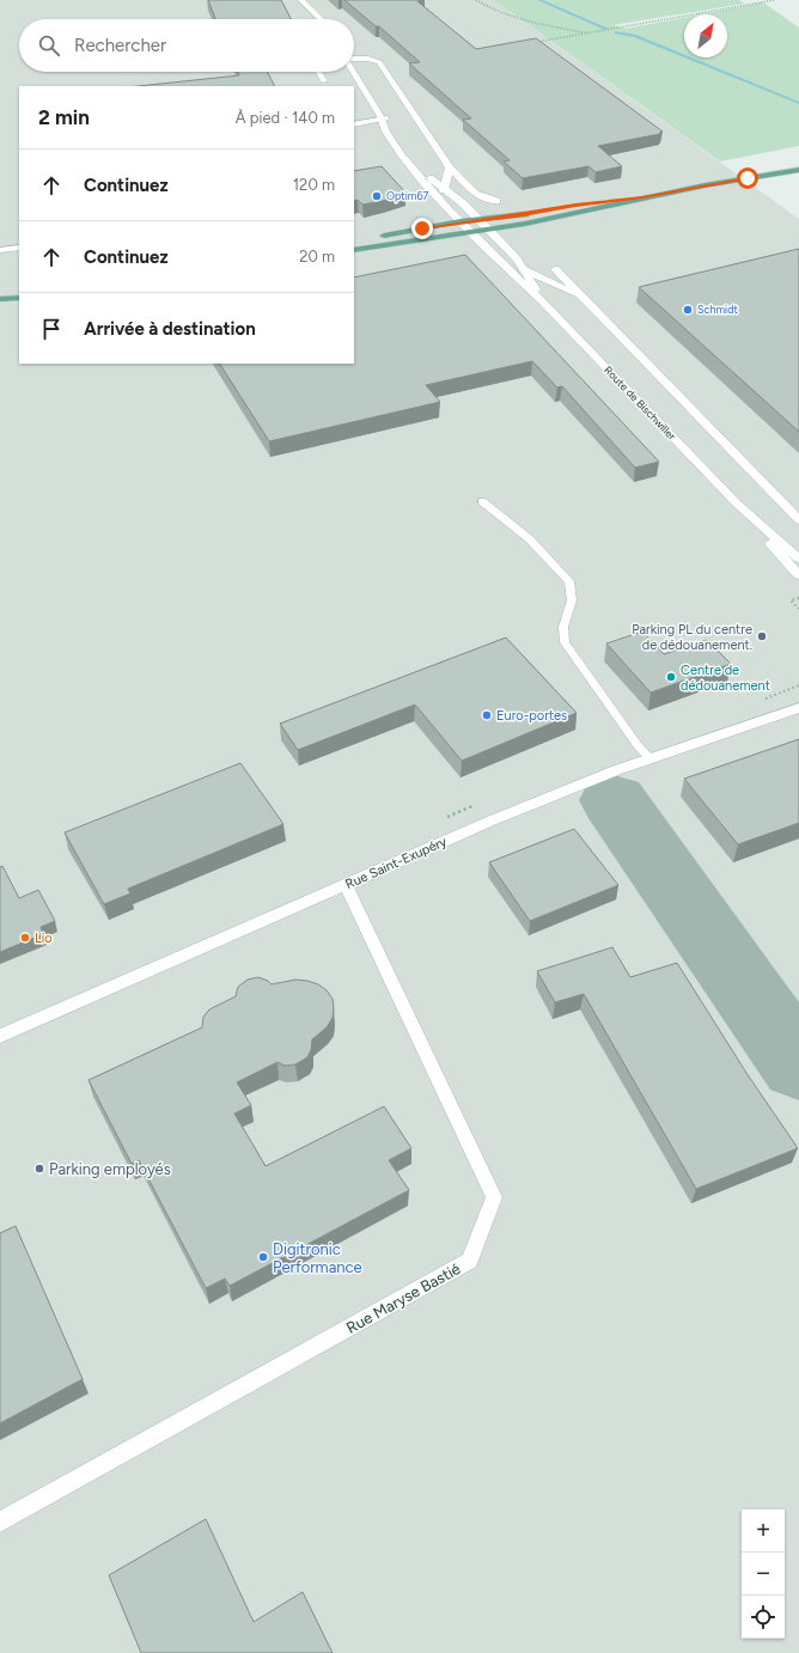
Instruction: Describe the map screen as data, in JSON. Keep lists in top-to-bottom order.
{
  "streets": {
    "street": ["Route de Bischwiller", "Rue Saint-Exupéry", "Rue Maryse Bastié"]
  },
  "crossings": [
    ["Rue Saint-Exupéry", "Rue Maryse Bastié"]
  ],
  "places": [
    "Optim67",
    "Schmidt",
    "Parking PL du centre de dédouanement.",
    "Centre de dédouanement",
    "Euro-portes",
    "Lio",
    "Parking employés",
    "Digitronic Performance"
  ],
  "north": "top right",
  "page": {
    "search": "Rechercher",
    "heading": ["2 min", "À pied · 140 m"],
    "list": [
      ["Continuez", "120 m"],
      ["Continuez", "20 m"],
      "Arrivée à destination"
    ],
    "map_buttons": ["+", "−"]
  }
}
